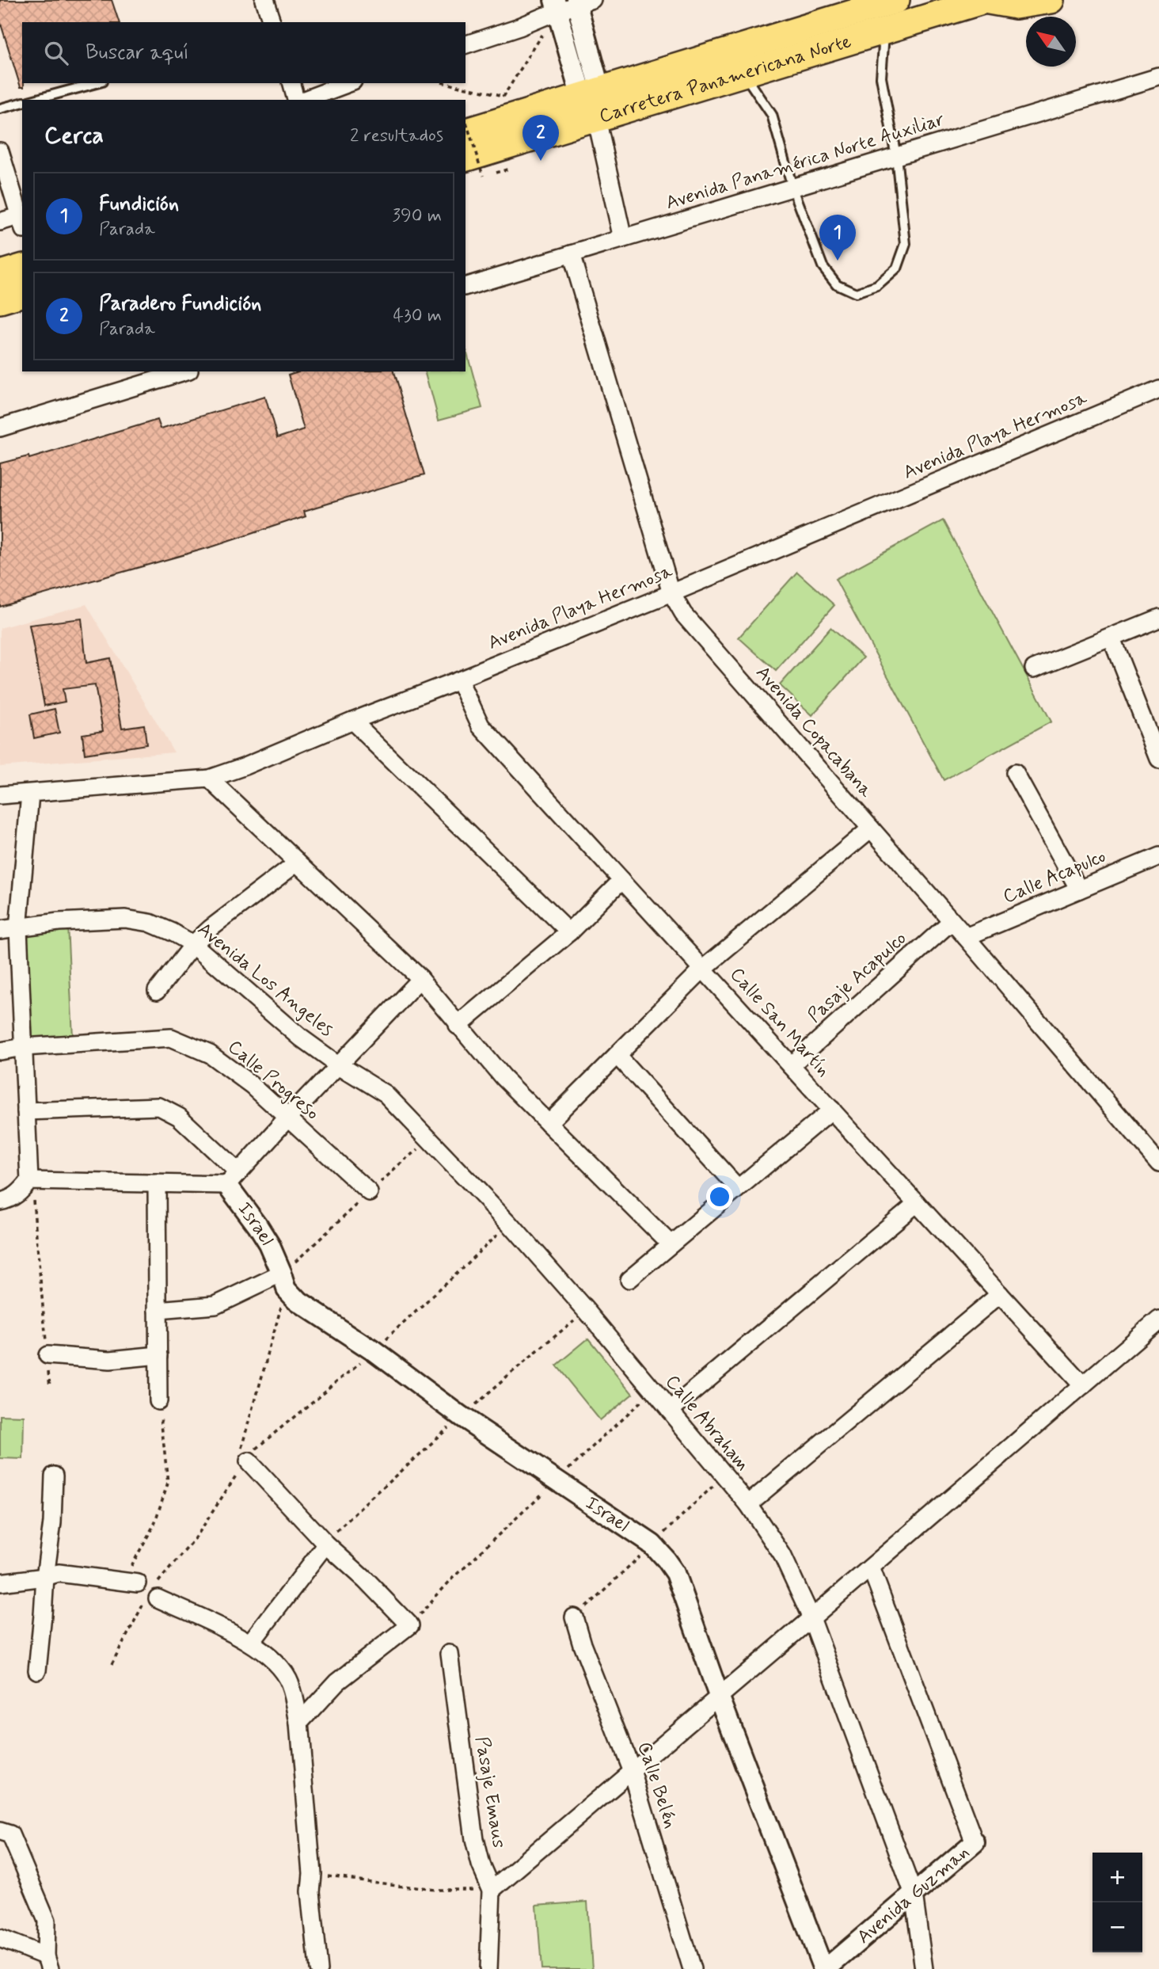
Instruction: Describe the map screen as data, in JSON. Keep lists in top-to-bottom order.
{
  "streets": {
    "highway": ["Carretera Panamericana Norte"],
    "street": [
      "Avenida Panamérica Norte Auxiliar",
      "Avenida Playa Hermosa",
      "Avenida Copacabana",
      "Calle Acapulco",
      "Pasaje Acapulco",
      "Avenida Los Angeles",
      "Calle San Martín",
      "Calle Progreso",
      "Israel",
      "Calle Abraham",
      "Calle Belén",
      "Pasaje Emaus",
      "Avenida Guzman"
    ]
  },
  "crossings": [
    ["Avenida Panamérica Norte Auxiliar", "Avenida Copacabana"],
    ["Avenida Playa Hermosa", "Avenida Copacabana"],
    ["Avenida Playa Hermosa", "Calle San Martín"],
    ["Avenida Copacabana", "Calle Acapulco"],
    ["Avenida Copacabana", "Pasaje Acapulco"],
    ["Pasaje Acapulco", "Calle San Martín"],
    ["Avenida Los Angeles", "Calle Abraham"],
    ["Israel", "Avenida Guzman"],
    ["Calle Abraham", "Avenida Guzman"]
  ],
  "north": "top left",
  "page": {
    "search": "Buscar aquí",
    "heading": ["Cerca", "2 resultados"],
    "pins": ["2", "1"],
    "list": [
      {
        "mark": "1",
        "name": "Fundición",
        "note": "Parada",
        "value": "390 m"
      },
      {
        "mark": "2",
        "name": "Paradero Fundición",
        "note": "Parada",
        "value": "430 m"
      }
    ],
    "map_buttons": ["+", "−"]
  }
}
